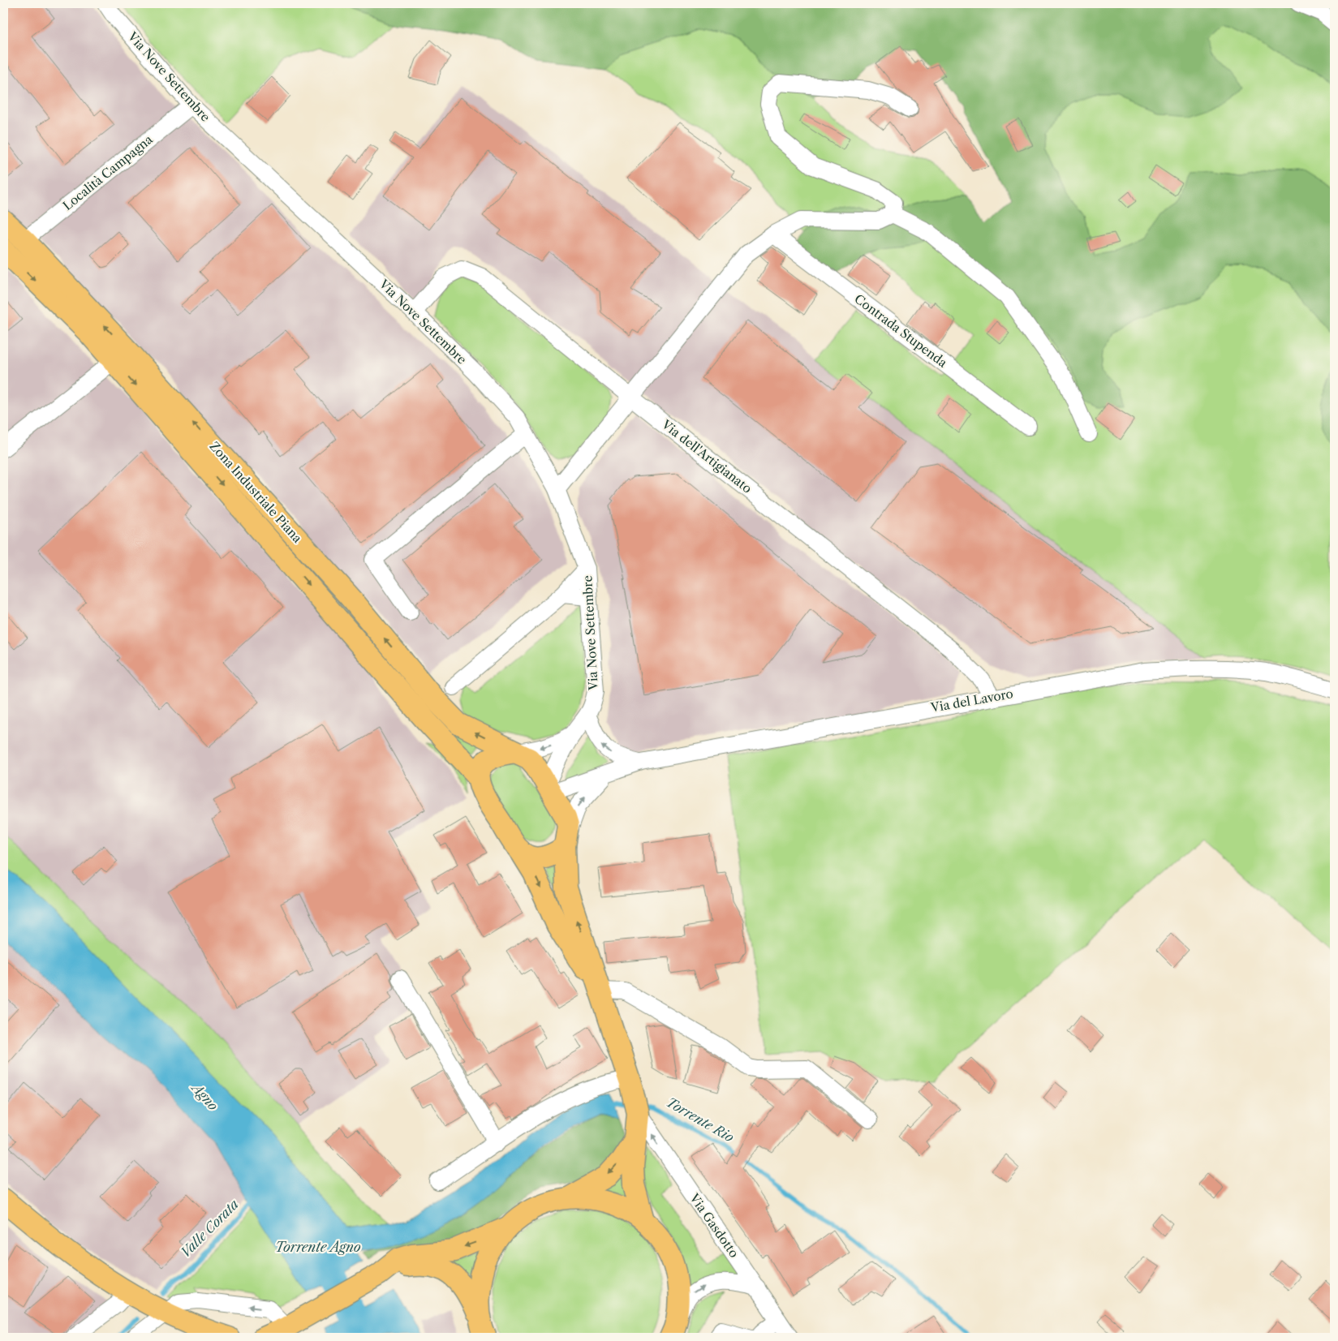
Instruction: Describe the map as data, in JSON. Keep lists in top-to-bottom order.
{
  "streets": {
    "main road": ["Zona Industriale Piana"],
    "street": [
      "Via Nove Settembre",
      "Località Campagna",
      "Contrada Stupenda",
      "Via dell'Artigianato",
      "Via del Lavoro",
      "Via Gasdotto"
    ]
  },
  "crossings": [
    ["Via Nove Settembre", "Località Campagna"],
    ["Via Nove Settembre", "Via dell'Artigianato"],
    ["Via Nove Settembre", "Zona Industriale Piana"],
    ["Via Nove Settembre", "Via del Lavoro"],
    ["Località Campagna", "Zona Industriale Piana"],
    ["Via dell'Artigianato", "Via del Lavoro"],
    ["Zona Industriale Piana", "Via del Lavoro"]
  ],
  "one_way": ["Via Gasdotto"],
  "water": [
    "Agno",
    "Torrente Rio",
    "Valle Corata",
    "Torrente Agno"
  ]
}
